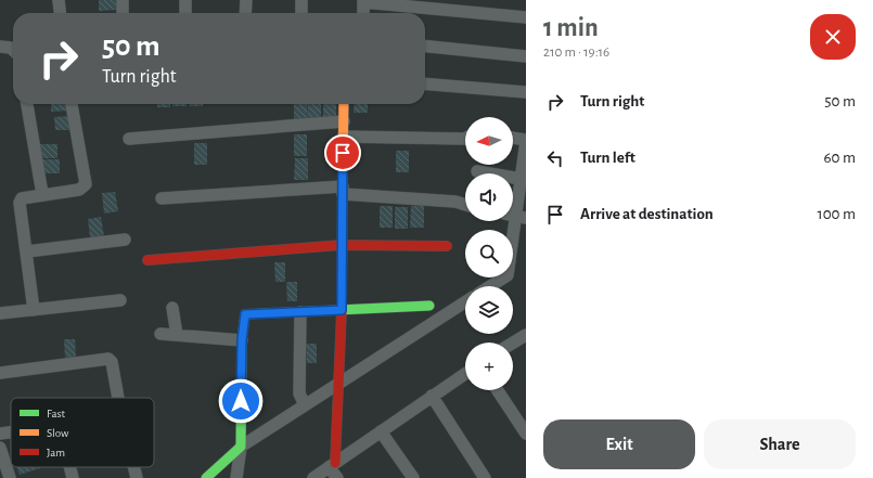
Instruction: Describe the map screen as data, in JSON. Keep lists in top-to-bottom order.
{
  "legend": ["Fast", "Slow", "Jam"],
  "north": "left",
  "page": {
    "heading": ["1 min", "210 m · 19:16"],
    "turn": ["50 m", "Turn right"],
    "list": [
      {
        "name": "Turn right",
        "value": "50 m"
      },
      {
        "name": "Turn left",
        "value": "60 m"
      },
      {
        "name": "Arrive at destination",
        "value": "100 m"
      }
    ],
    "map_buttons": "+",
    "buttons": ["Exit", "Share"]
  }
}
